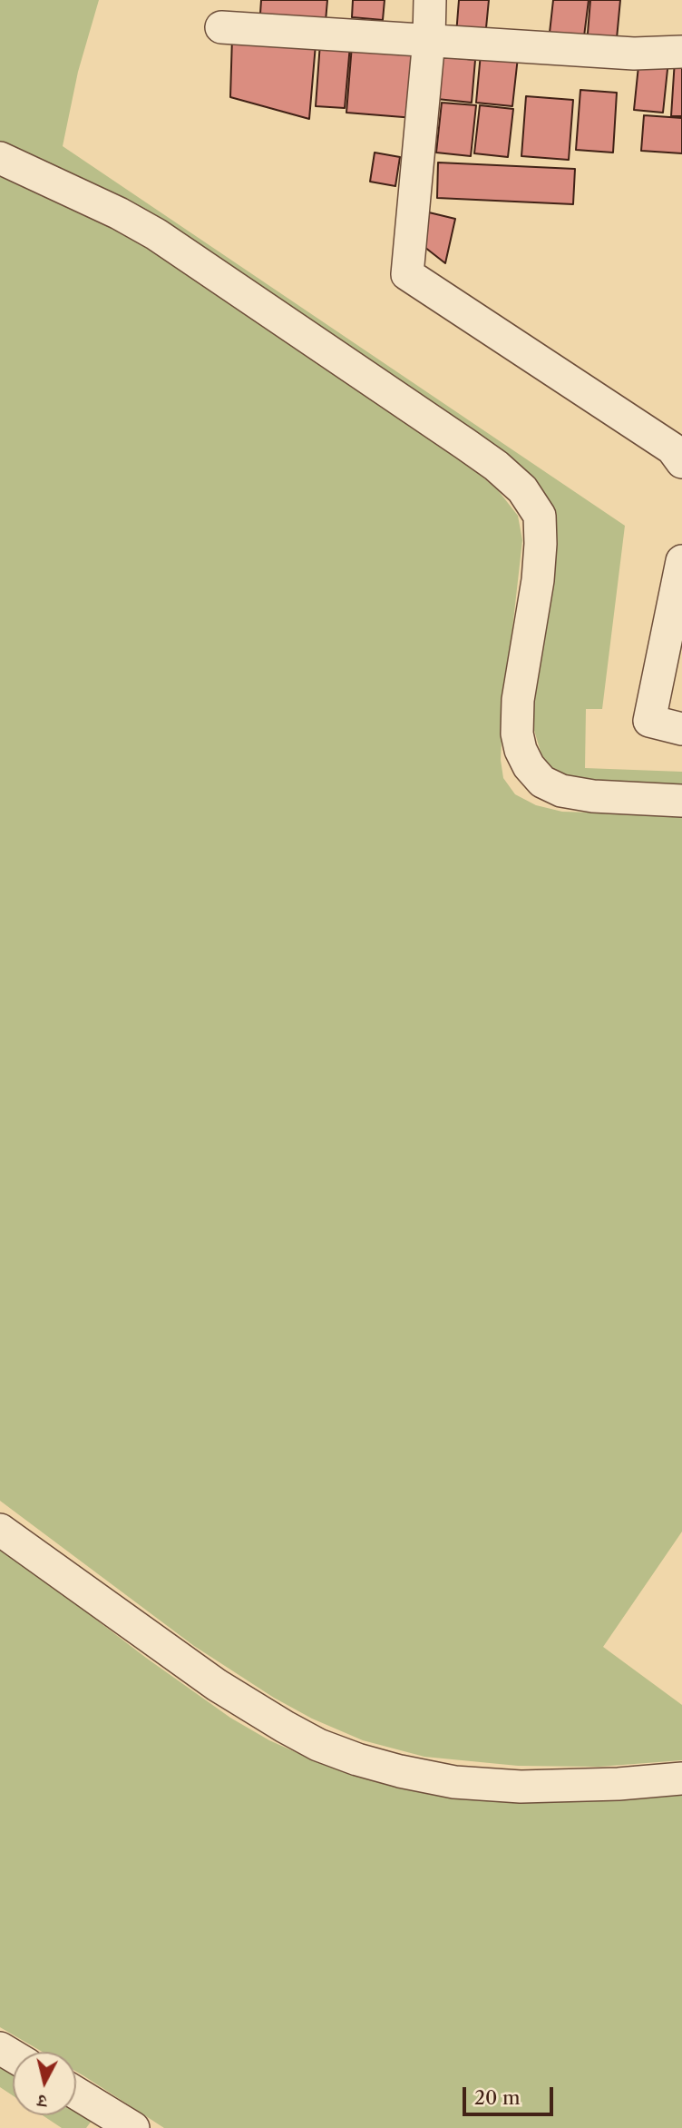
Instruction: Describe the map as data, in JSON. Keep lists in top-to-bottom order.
{
  "scale_bar": "20 m",
  "north": "bottom"
}
